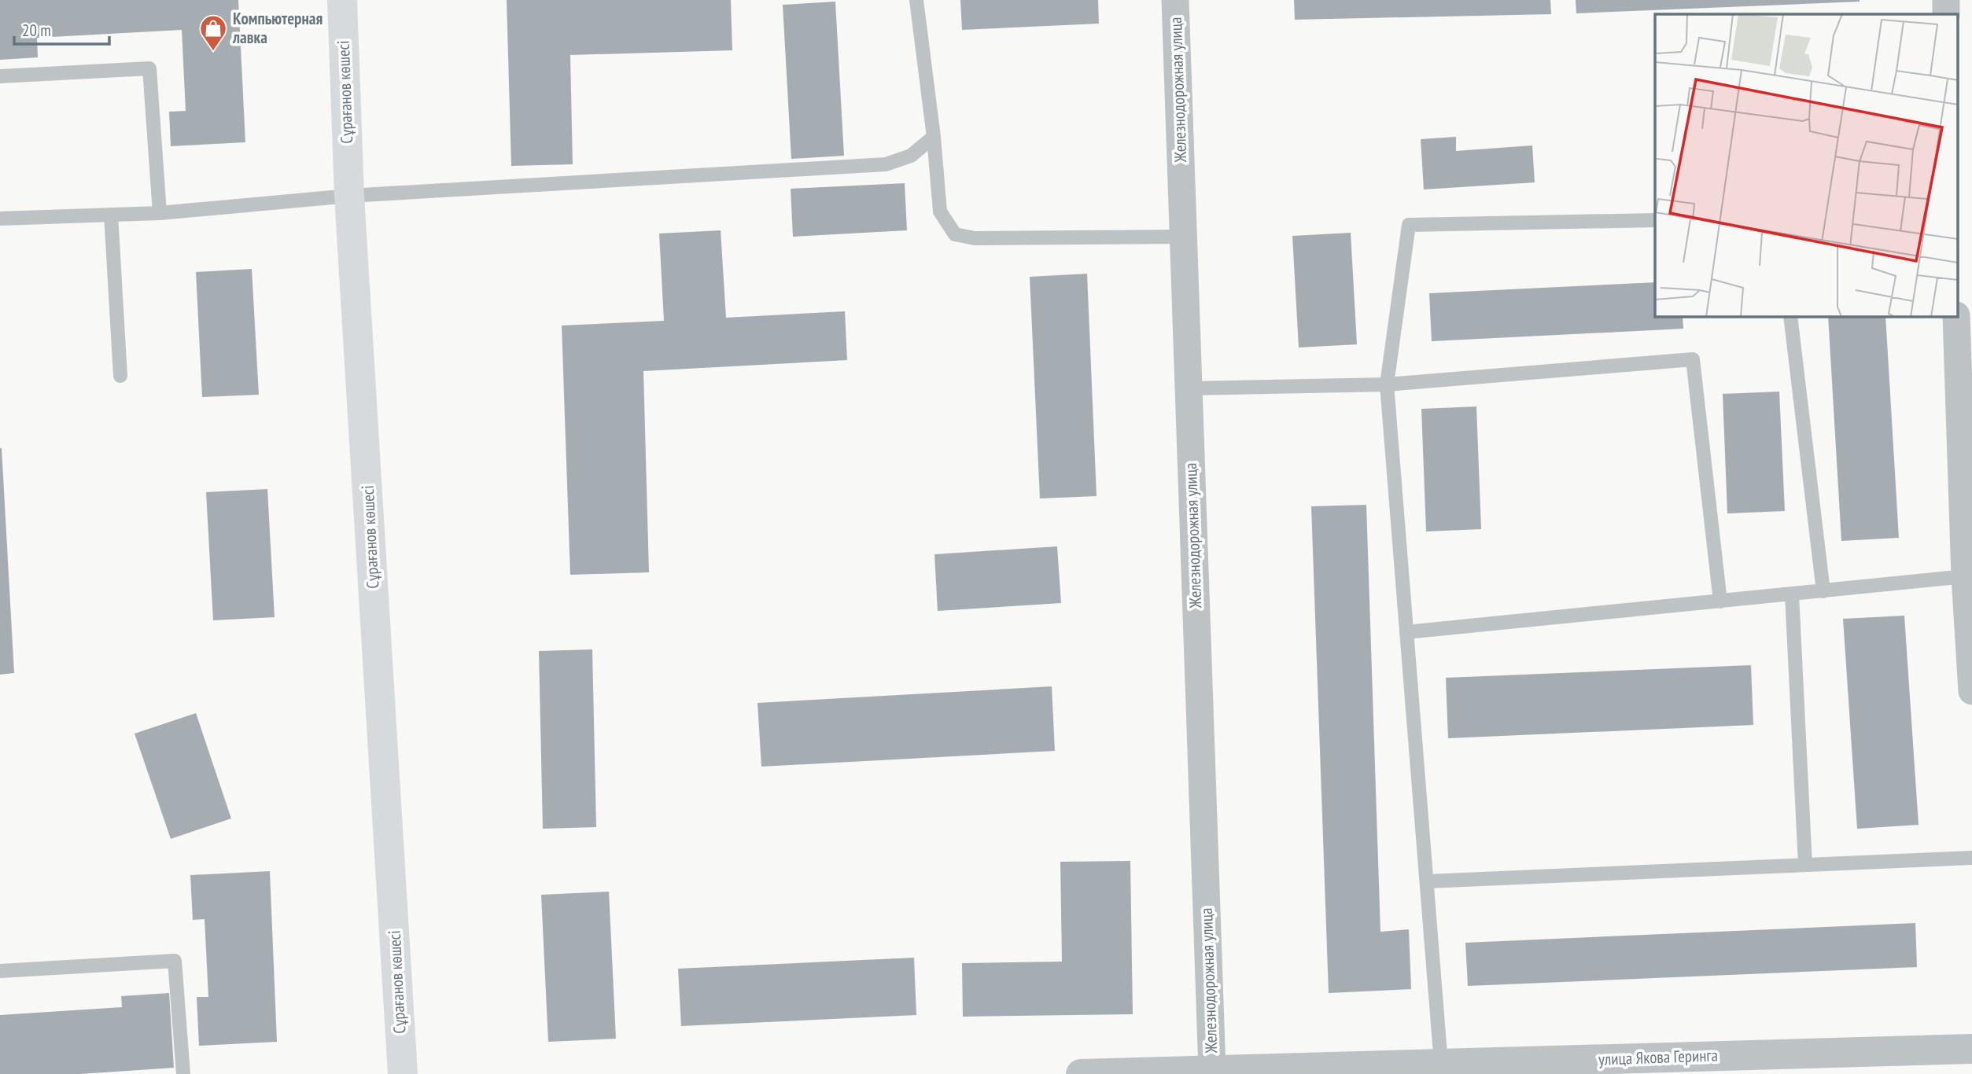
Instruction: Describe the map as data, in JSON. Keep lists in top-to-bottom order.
{
  "streets": {
    "main road": ["Сұрағанов көшесі"],
    "street": ["Железнодорожная улица", "улица Якова Геринга"]
  },
  "crossings": [
    ["Железнодорожная улица", "улица Якова Геринга"]
  ],
  "places": {
    "shop": ["Компьютерная лавка"]
  },
  "scale_bar": "20 m"
}
